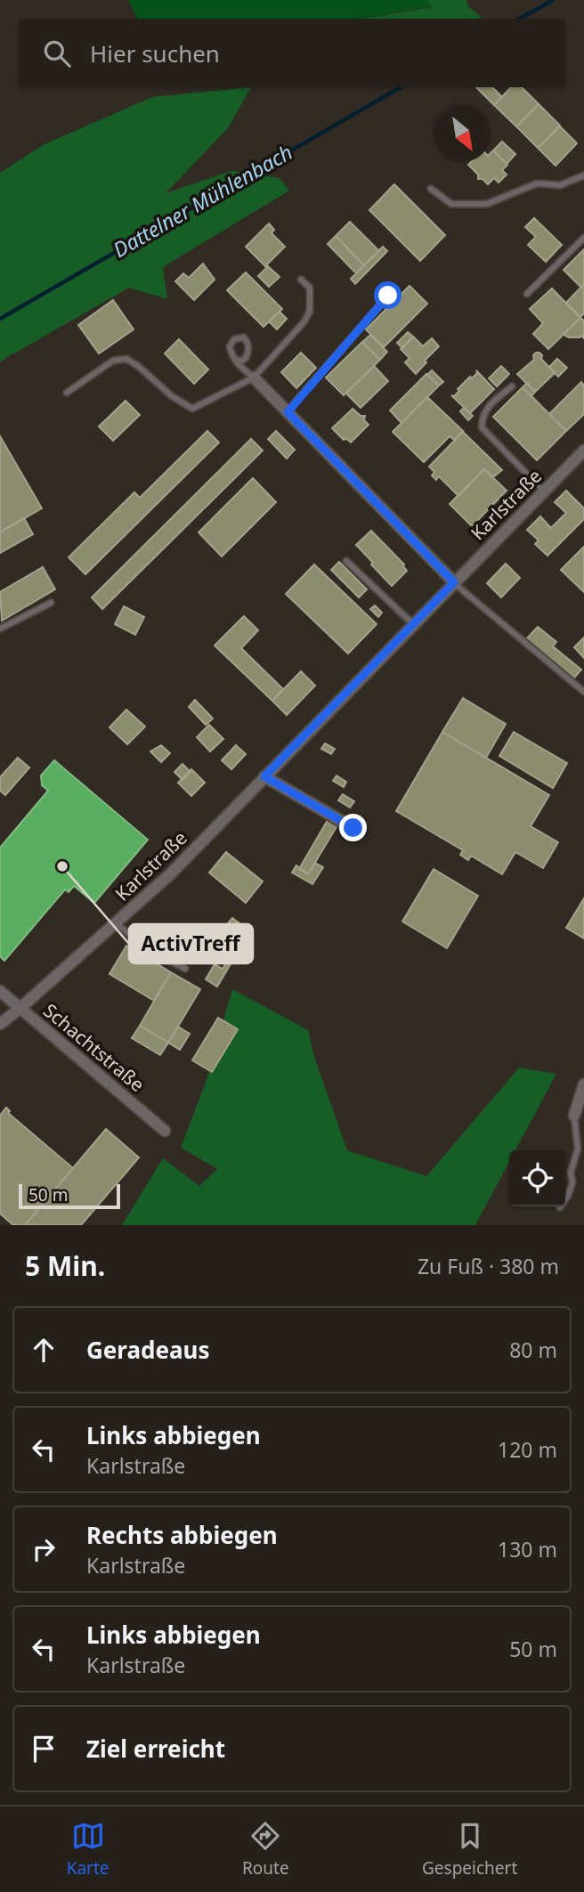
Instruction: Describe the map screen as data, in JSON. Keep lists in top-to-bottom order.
{
  "streets": {
    "street": ["Karlstraße", "Schachtstraße"]
  },
  "crossings": [
    ["Karlstraße", "Schachtstraße"]
  ],
  "water": ["Dattelner Mühlenbach"],
  "places": ["ActivTreff"],
  "scale_bar": "50 m",
  "north": "bottom right",
  "page": {
    "search": "Hier suchen",
    "scale": "50 m",
    "heading": ["5 Min.", "Zu Fuß · 380 m"],
    "list": [
      ["Geradeaus", "80 m"],
      ["Links abbiegen", "Karlstraße", "120 m"],
      ["Rechts abbiegen", "Karlstraße", "130 m"],
      ["Links abbiegen", "Karlstraße", "50 m"],
      "Ziel erreicht"
    ],
    "nav": ["Karte", "Route", "Gespeichert"]
  }
}
